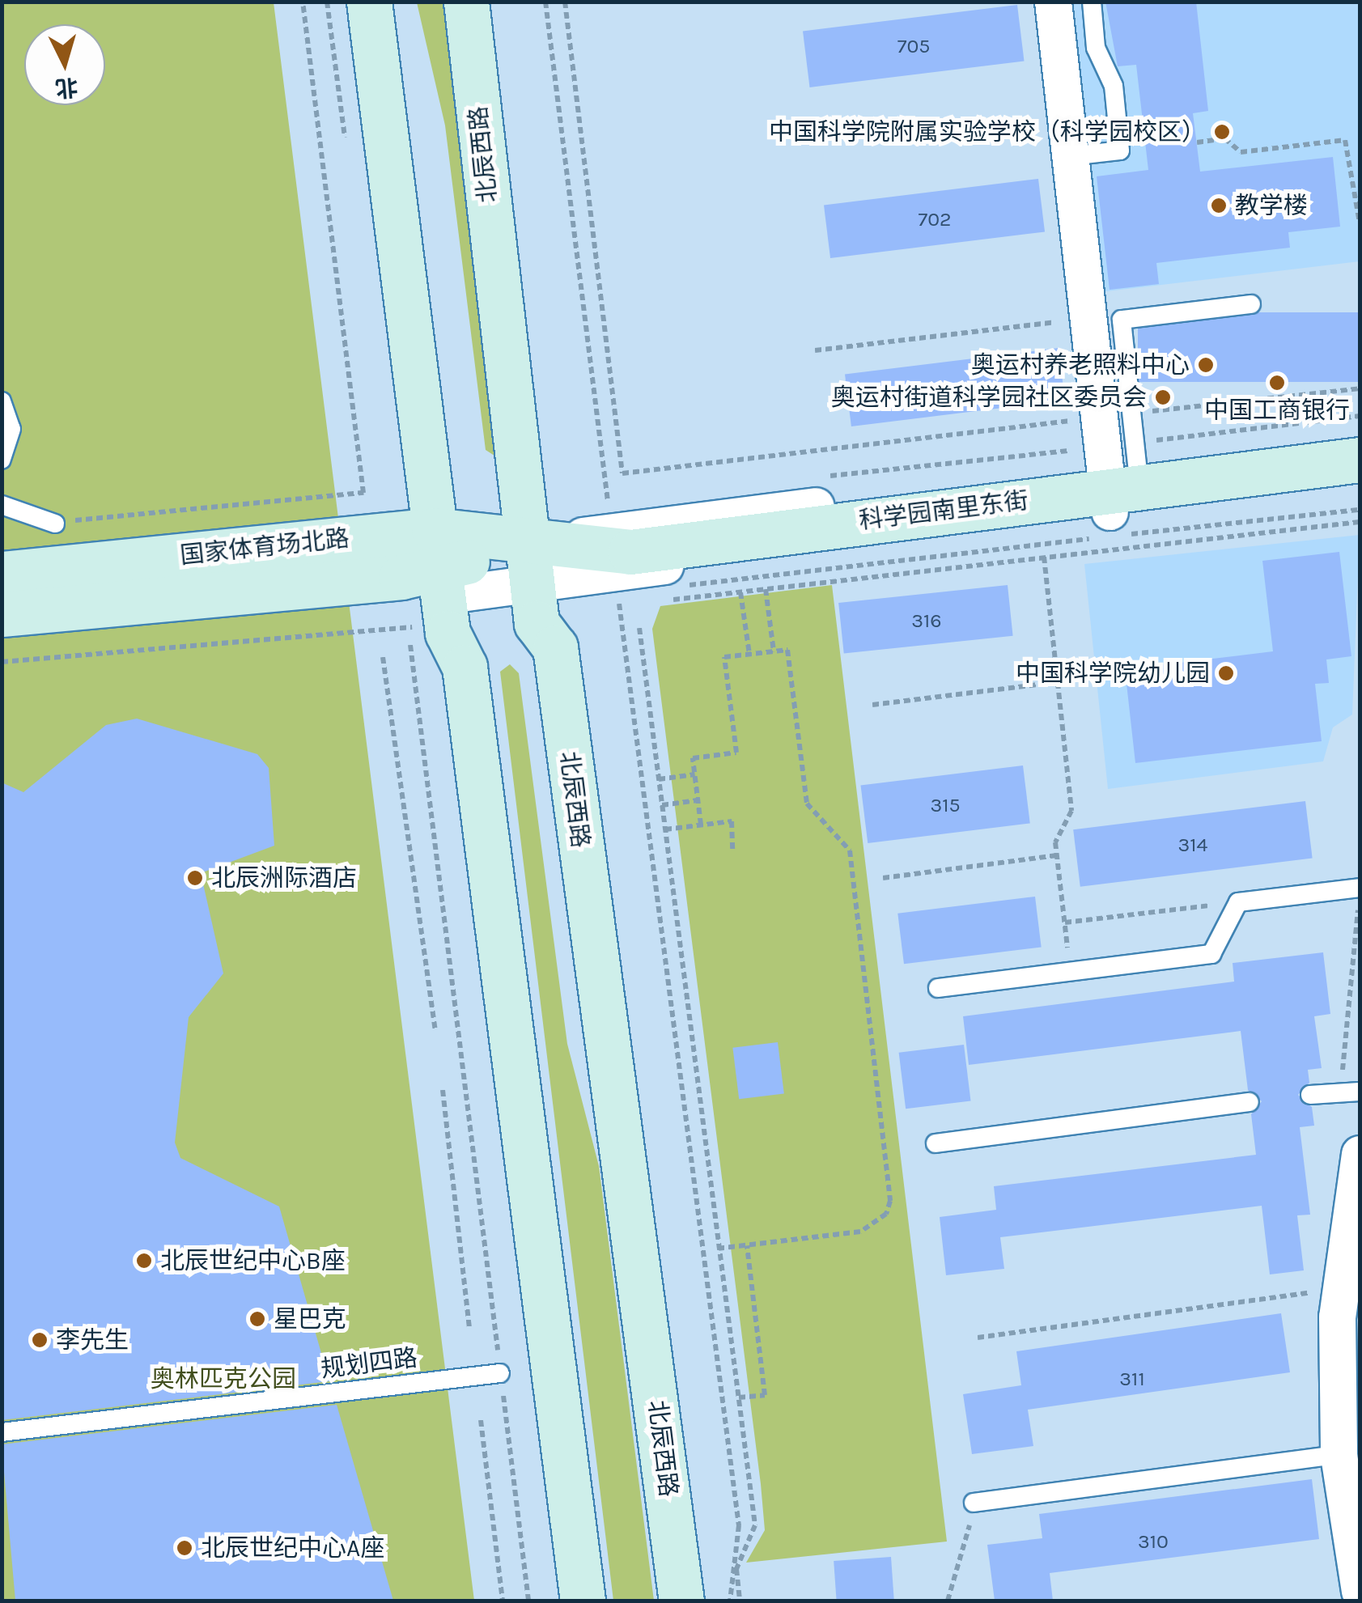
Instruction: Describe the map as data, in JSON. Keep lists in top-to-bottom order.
{
  "streets": {
    "main road": ["北辰西路", "科学园南里东街", "国家体育场北路"],
    "lane": ["规划四路"]
  },
  "crossings": [
    ["北辰西路", "科学园南里东街"]
  ],
  "parks": ["奥林匹克公园"],
  "places": [
    "中国科学院附属实验学校（科学园校区）",
    "教学楼",
    "奥运村养老照料中心",
    "中国工商银行",
    "奥运村街道科学园社区委员会",
    "中国科学院幼儿园",
    "北辰洲际酒店",
    "北辰世纪中心B座",
    "星巴克",
    "李先生",
    "北辰世纪中心A座"
  ],
  "house_numbers": [
    "705",
    "702",
    "316",
    "315",
    "314",
    "311",
    "310"
  ],
  "north": "bottom"
}
